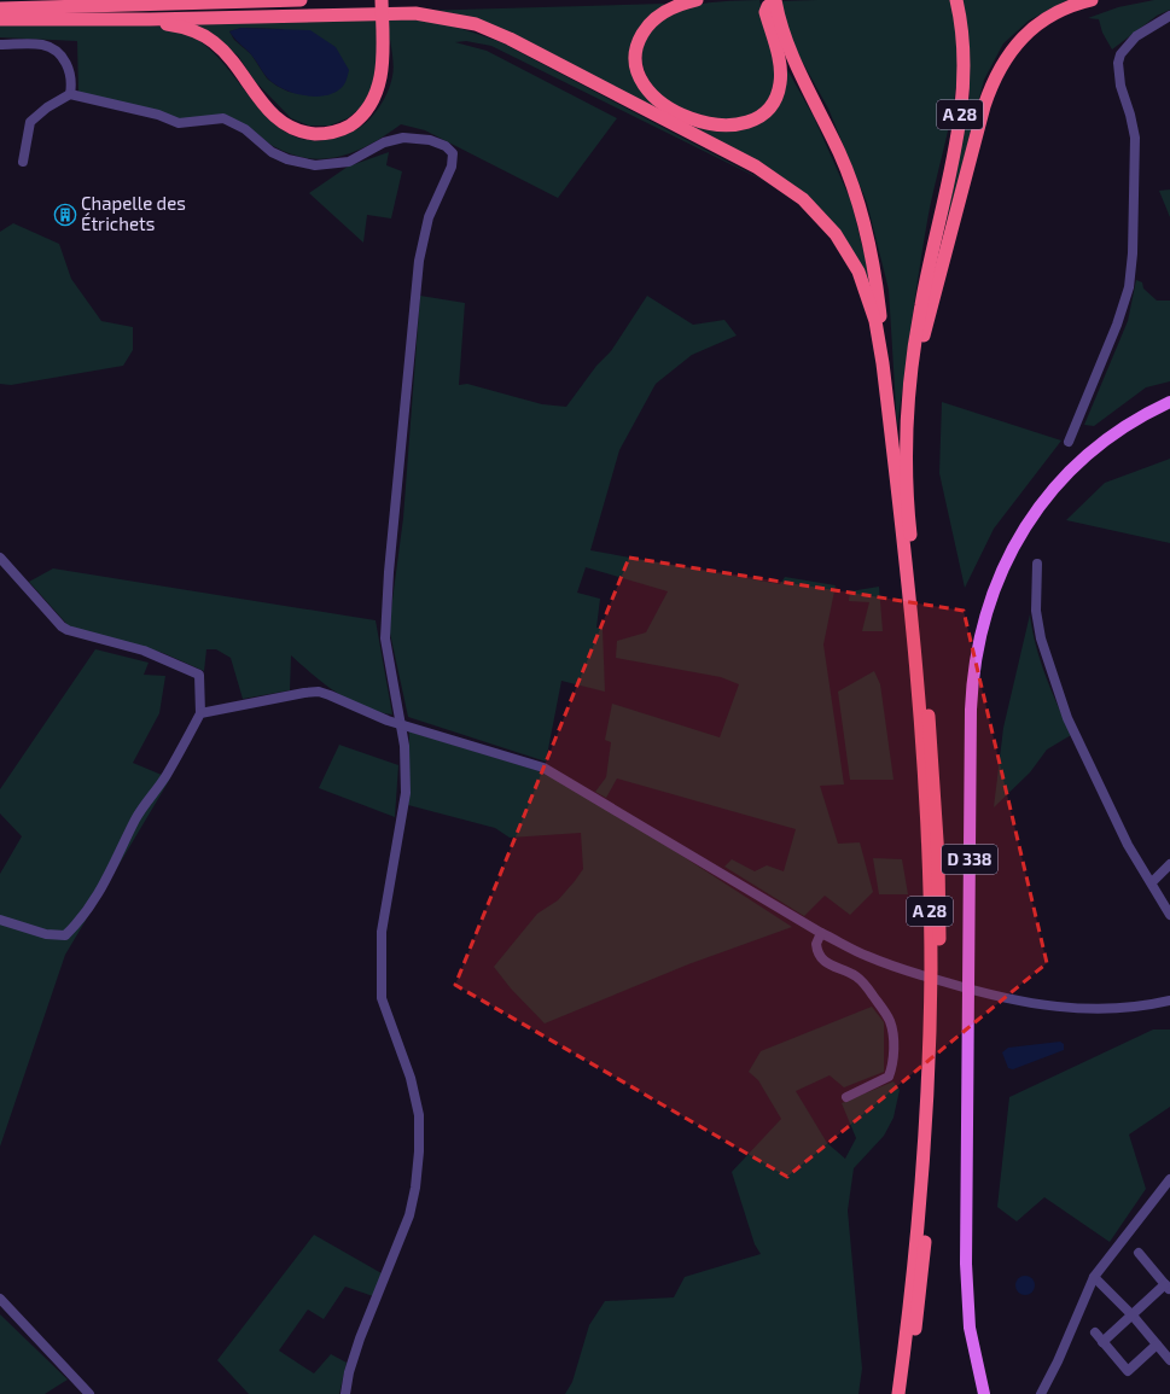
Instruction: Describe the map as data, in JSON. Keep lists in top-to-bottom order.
{
  "streets": {
    "highway": ["A 28"],
    "main road": ["D 338"]
  },
  "places": {
    "building": ["Chapelle des Étrichets"]
  }
}
